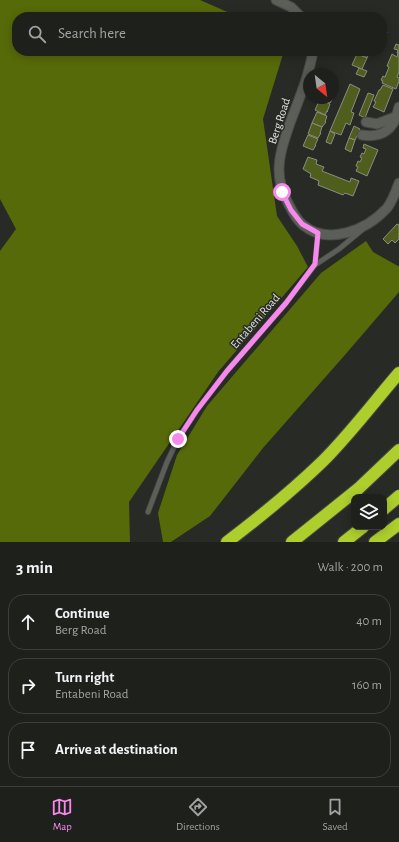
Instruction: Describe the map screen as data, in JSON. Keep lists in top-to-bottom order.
{
  "streets": {
    "street": ["Berg Road"],
    "lane": ["Entabeni Road"]
  },
  "north": "bottom right",
  "page": {
    "search": "Search here",
    "heading": ["3 min", "Walk · 200 m"],
    "list": [
      ["Continue", "Berg Road", "40 m"],
      ["Turn right", "Entabeni Road", "160 m"],
      "Arrive at destination"
    ],
    "nav": ["Map", "Directions", "Saved"]
  }
}
